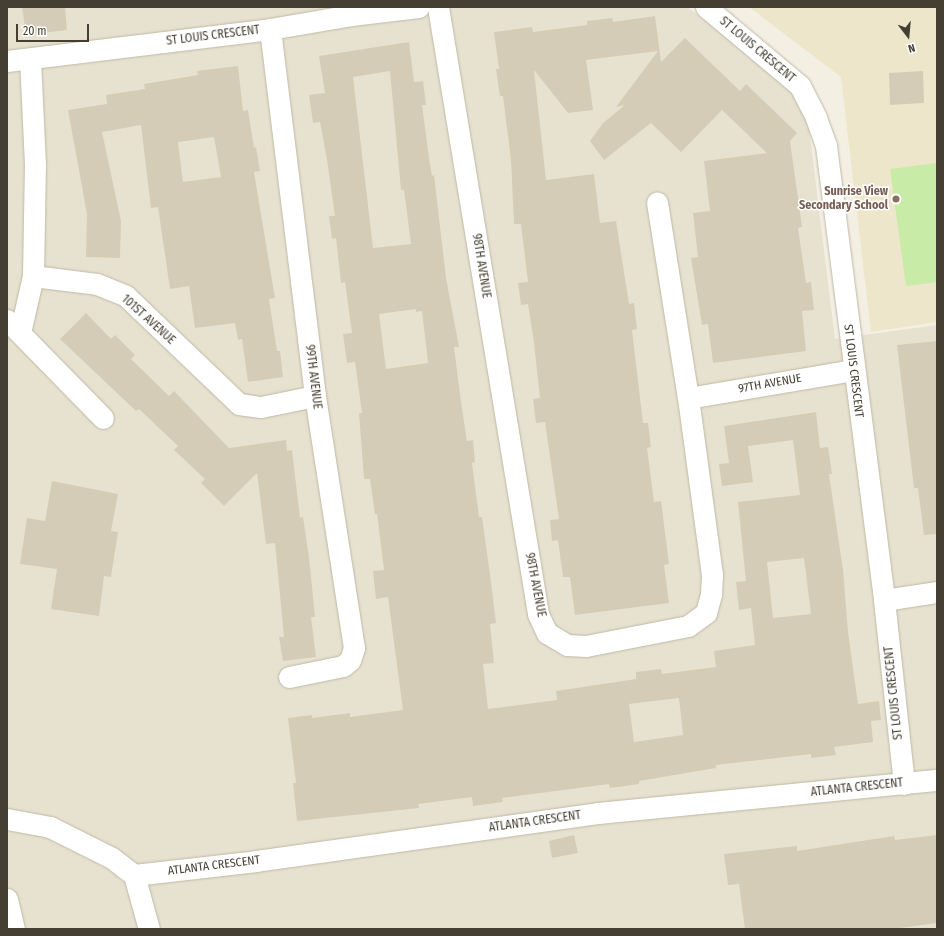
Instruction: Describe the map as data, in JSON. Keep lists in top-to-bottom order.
{
  "streets": {
    "street": [
      "ST LOUIS CRESCENT",
      "98TH AVENUE",
      "101ST AVENUE",
      "99TH AVENUE",
      "97TH AVENUE",
      "ATLANTA CRESCENT"
    ]
  },
  "crossings": [
    ["ST LOUIS CRESCENT", "99TH AVENUE"],
    ["ST LOUIS CRESCENT", "97TH AVENUE"],
    ["ST LOUIS CRESCENT", "ATLANTA CRESCENT"],
    ["98TH AVENUE", "97TH AVENUE"],
    ["101ST AVENUE", "99TH AVENUE"]
  ],
  "places": ["Sunrise View Secondary School"],
  "scale_bar": "20 m",
  "north": "bottom"
}
